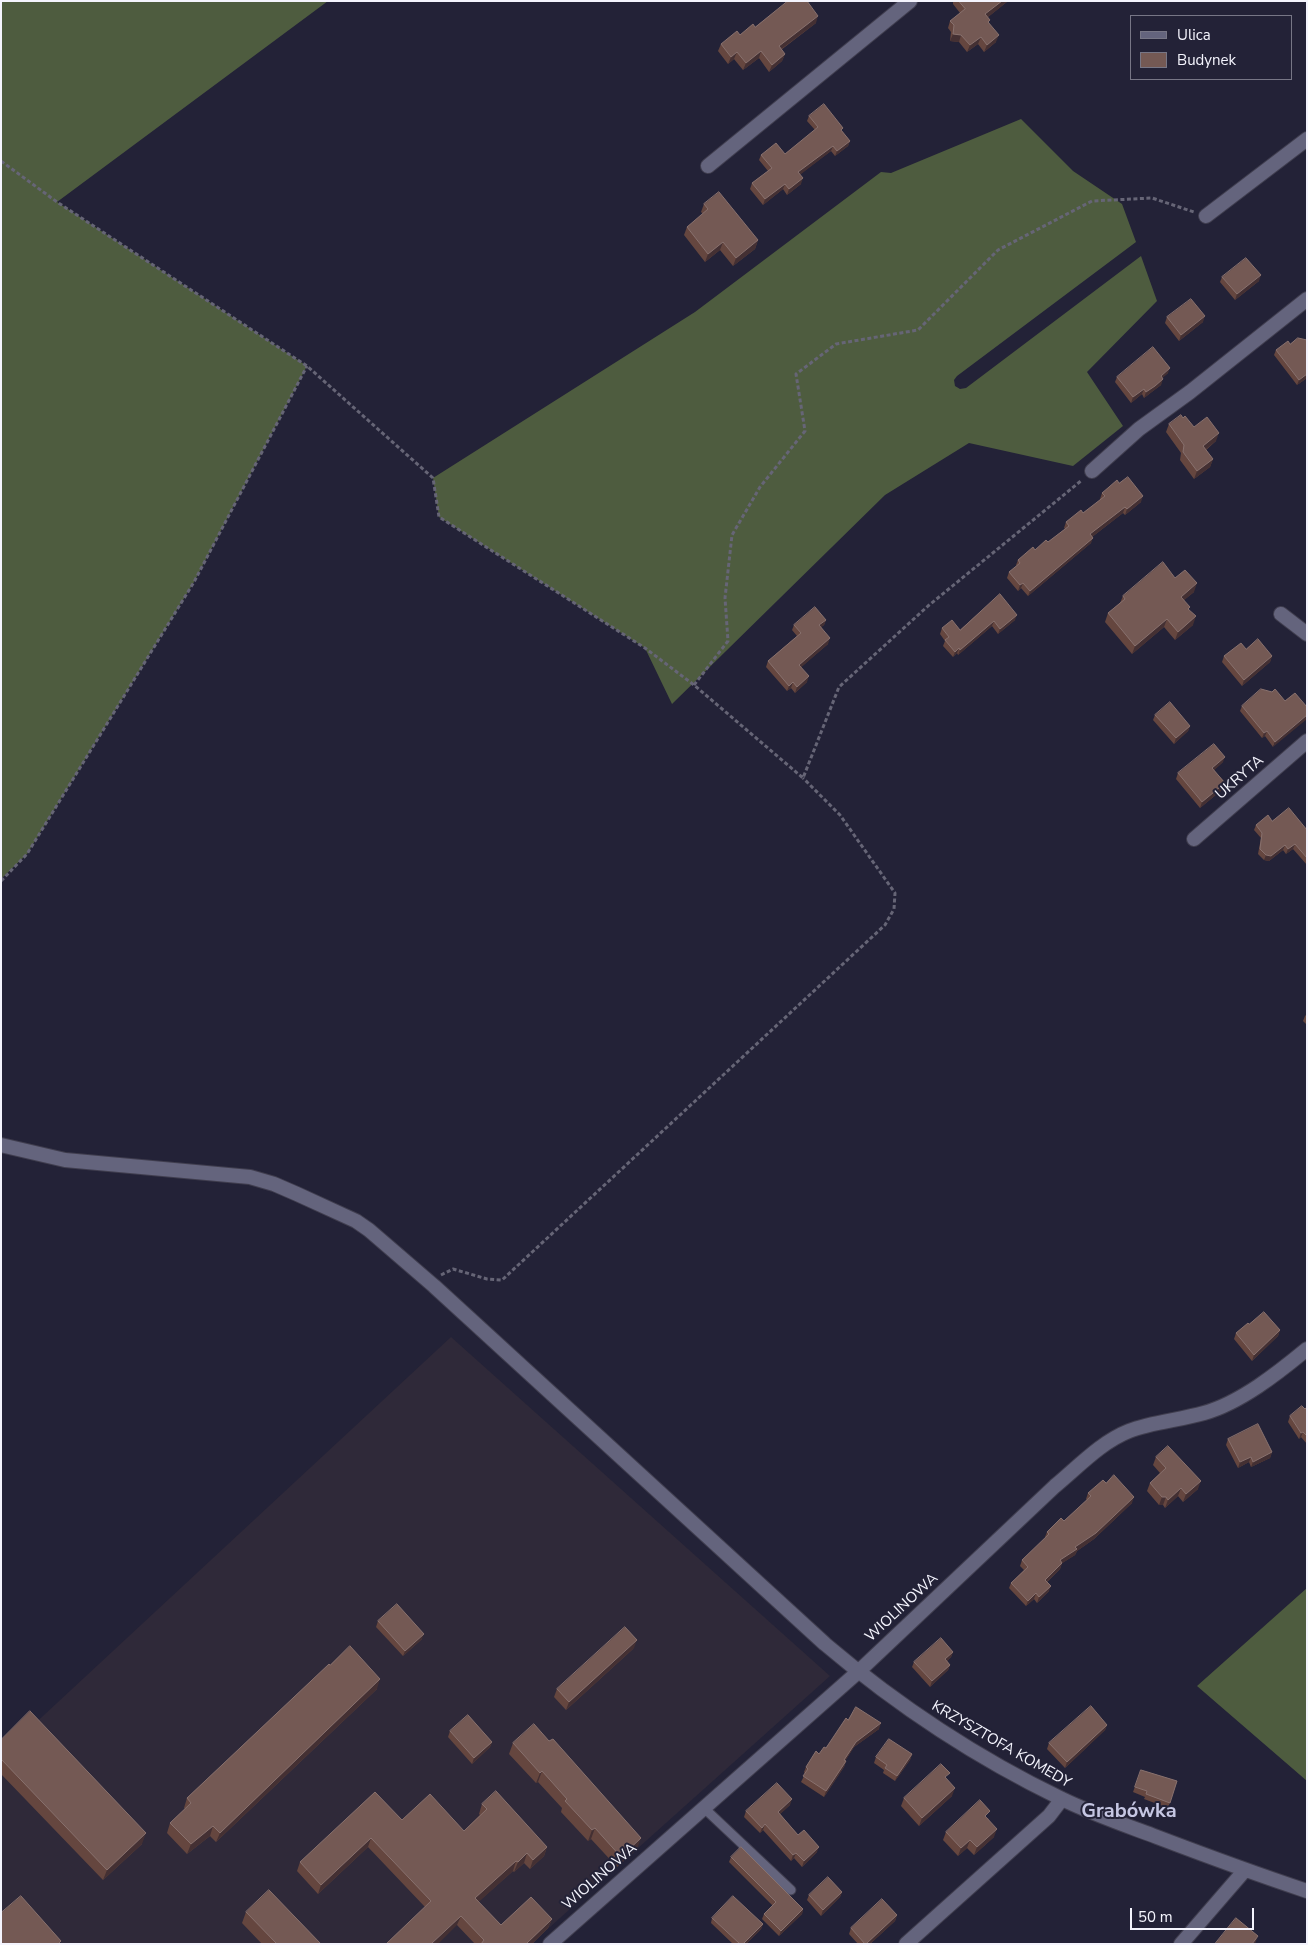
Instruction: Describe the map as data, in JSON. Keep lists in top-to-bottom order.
{
  "streets": {
    "street": ["UKRYTA", "WIOLINOWA", "KRZYSZTOFA KOMEDY"]
  },
  "crossings": [
    ["WIOLINOWA", "KRZYSZTOFA KOMEDY"]
  ],
  "districts": ["Grabówka"],
  "legend": ["Ulica", "Budynek"],
  "scale_bar": "50 m"
}
